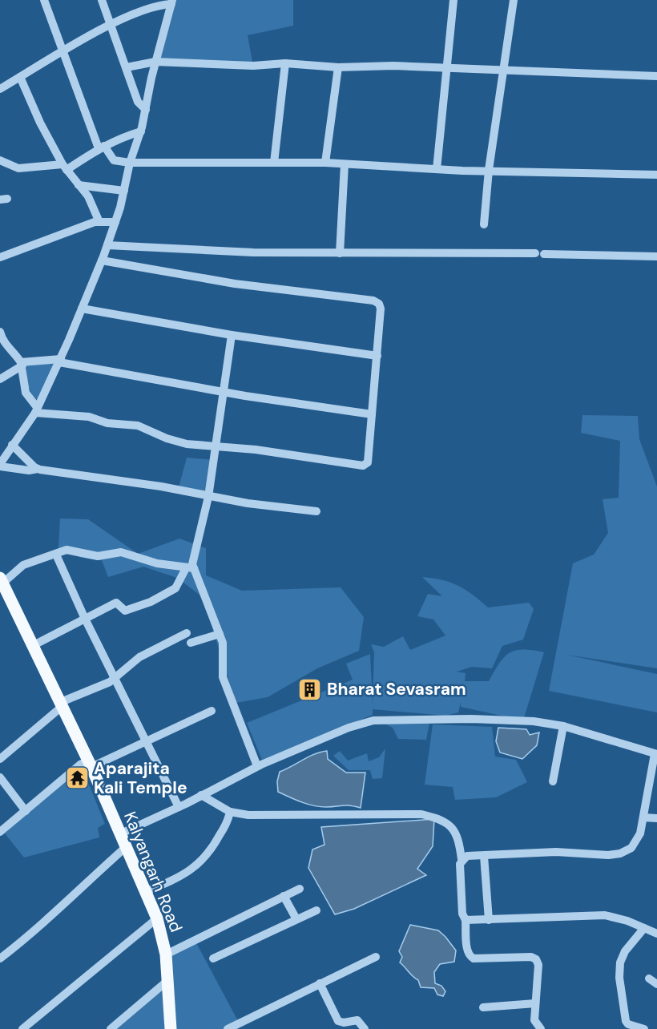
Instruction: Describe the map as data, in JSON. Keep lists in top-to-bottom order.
{
  "streets": {
    "main road": ["Kalyangarh Road"]
  },
  "places": {
    "building": ["Bharat Sevasram"],
    "temple": ["Aparajita Kali Temple"]
  }
}
